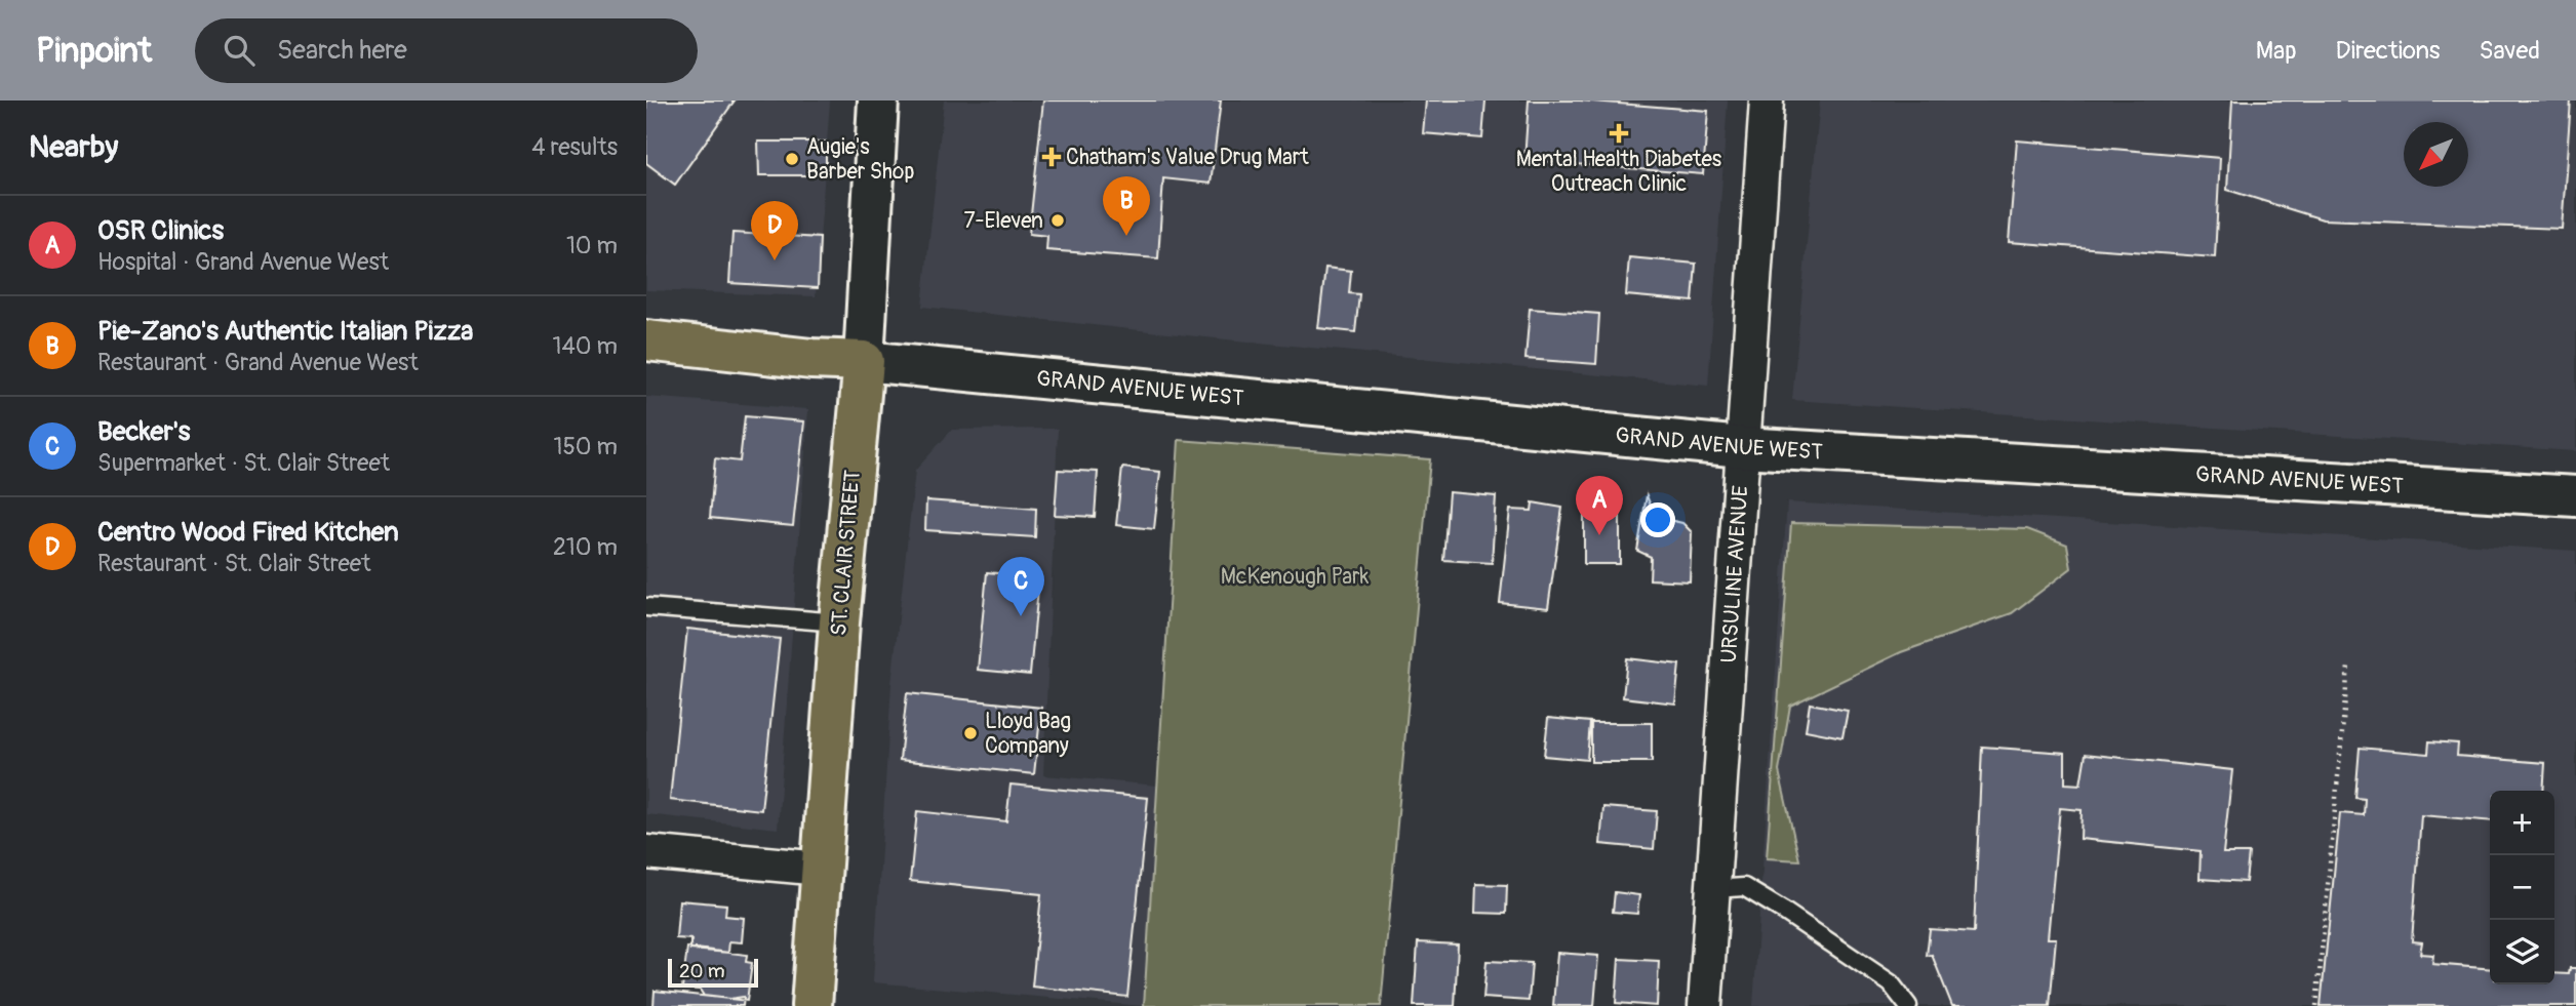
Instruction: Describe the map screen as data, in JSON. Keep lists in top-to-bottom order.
{
  "streets": {
    "main road": ["GRAND AVENUE WEST", "ST. CLAIR STREET"],
    "street": ["URSULINE AVENUE"]
  },
  "crossings": [
    ["GRAND AVENUE WEST", "ST. CLAIR STREET"],
    ["GRAND AVENUE WEST", "URSULINE AVENUE"]
  ],
  "parks": ["McKenough Park"],
  "places": {
    "health": ["Mental Health Diabetes Outreach Clinic", "Chatham's Value Drug Mart"],
    "other": ["Augie's Barber Shop", "7-Eleven", "Lloyd Bag Company"]
  },
  "scale_bar": "20 m",
  "north": "bottom left",
  "page": {
    "header": "Pinpoint",
    "search": "Search here",
    "nav": ["Map", "Directions", "Saved"],
    "heading": ["Nearby", "4 results"],
    "pins": [
      "B",
      "D",
      "A",
      "C"
    ],
    "list": [
      {
        "mark": "A",
        "name": "OSR Clinics",
        "note": "Hospital · Grand Avenue West",
        "value": "10 m"
      },
      {
        "mark": "B",
        "name": "Pie-Zano's Authentic Italian Pizza",
        "note": "Restaurant · Grand Avenue West",
        "value": "140 m"
      },
      {
        "mark": "C",
        "name": "Becker's",
        "note": "Supermarket · St. Clair Street",
        "value": "150 m"
      },
      {
        "mark": "D",
        "name": "Centro Wood Fired Kitchen",
        "note": "Restaurant · St. Clair Street",
        "value": "210 m"
      }
    ],
    "map_buttons": ["+", "−"],
    "scale": "20 m"
  }
}
